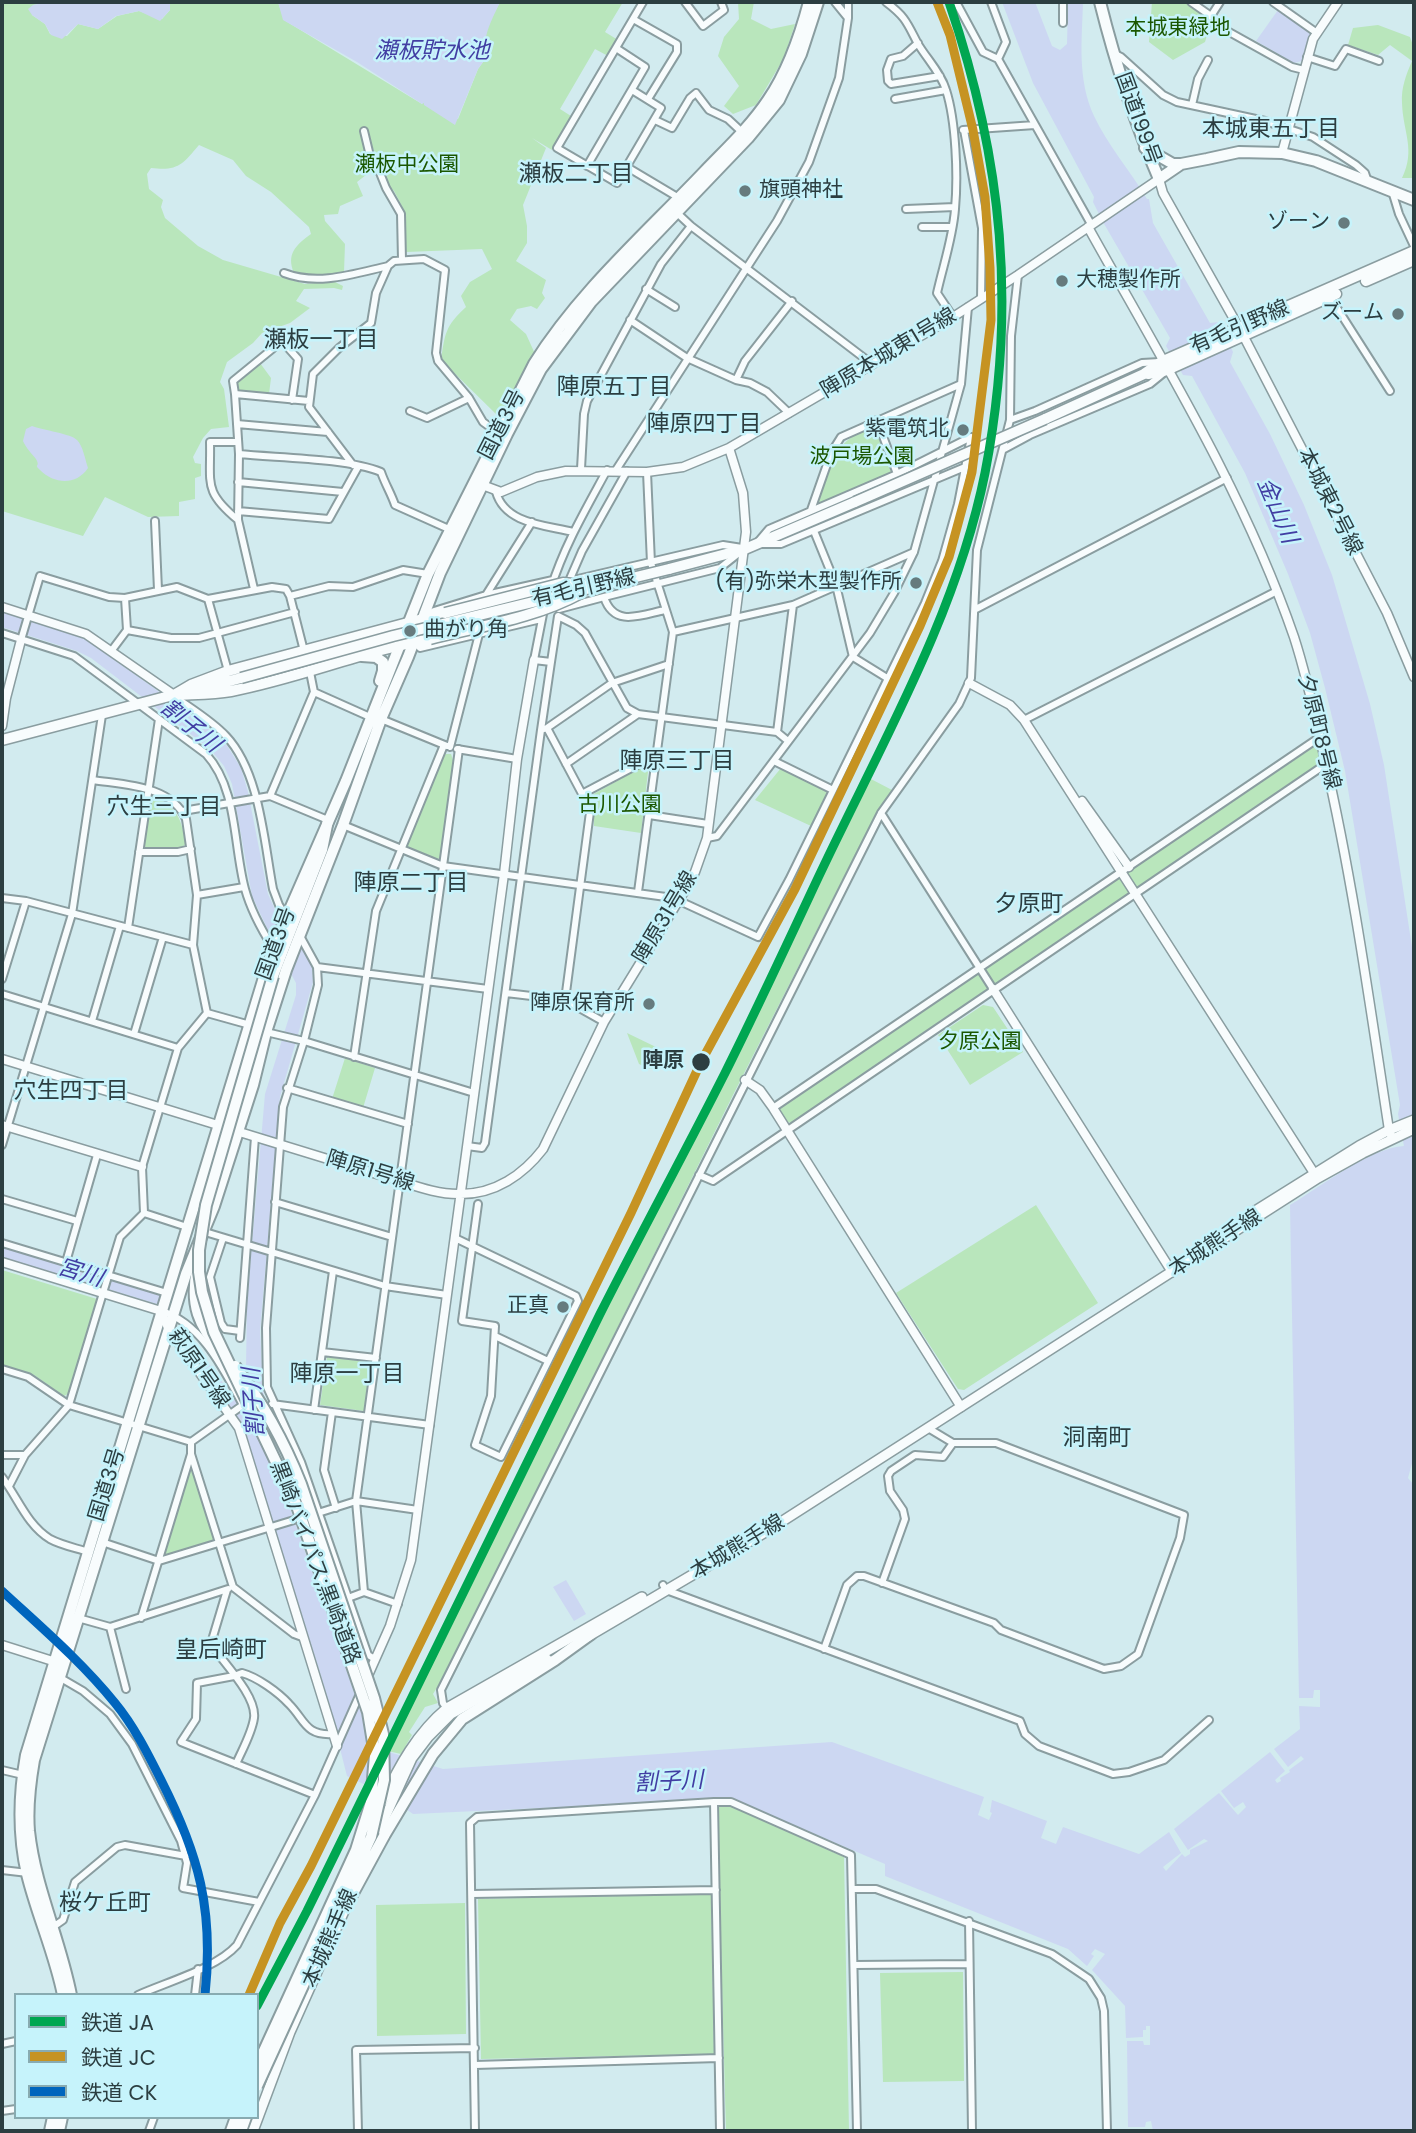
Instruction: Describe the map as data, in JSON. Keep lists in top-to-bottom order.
{
  "streets": {
    "highway": ["国道199号", "国道3号", "黒崎バイパス;黒崎道路"],
    "main road": ["有毛引野線", "本城熊手線"],
    "street": [
      "陣原本城東1号線",
      "本城東2号線",
      "夕原町8号線",
      "陣原31号線",
      "陣原1号線",
      "萩原1号線"
    ]
  },
  "crossings": [
    ["国道199号", "陣原本城東1号線"],
    ["有毛引野線", "本城東2号線"],
    ["有毛引野線", "夕原町8号線"],
    ["有毛引野線", "陣原31号線"],
    ["陣原本城東1号線", "夕原町8号線"],
    ["陣原本城東1号線", "陣原31号線"],
    ["国道3号", "陣原1号線"],
    ["国道3号", "萩原1号線"],
    ["国道3号", "黒崎バイパス;黒崎道路"],
    ["夕原町8号線", "本城熊手線"],
    ["陣原31号線", "陣原1号線"]
  ],
  "districts": [
    "本城東五丁目",
    "瀬板二丁目",
    "瀬板一丁目",
    "陣原五丁目",
    "陣原四丁目",
    "陣原三丁目",
    "穴生三丁目",
    "陣原二丁目",
    "夕原町",
    "穴生四丁目",
    "陣原一丁目",
    "洞南町",
    "皇后崎町",
    "桜ケ丘町"
  ],
  "water": [
    "瀬板貯水池",
    "金山川",
    "割子川",
    "宮川"
  ],
  "parks": [
    "本城東緑地",
    "瀬板中公園",
    "波戸場公園",
    "古川公園",
    "夕原公園"
  ],
  "places": [
    "旗頭神社",
    "ゾーン",
    "大穂製作所",
    "ズーム",
    "紫電筑北",
    "(有)弥栄木型製作所",
    "曲がり角",
    "陣原保育所",
    "陣原",
    "正真"
  ],
  "lines": ["rail line JA", "rail line JC", "rail line CK"],
  "legend": ["鉄道 JA", "鉄道 JC", "鉄道 CK"]
}
